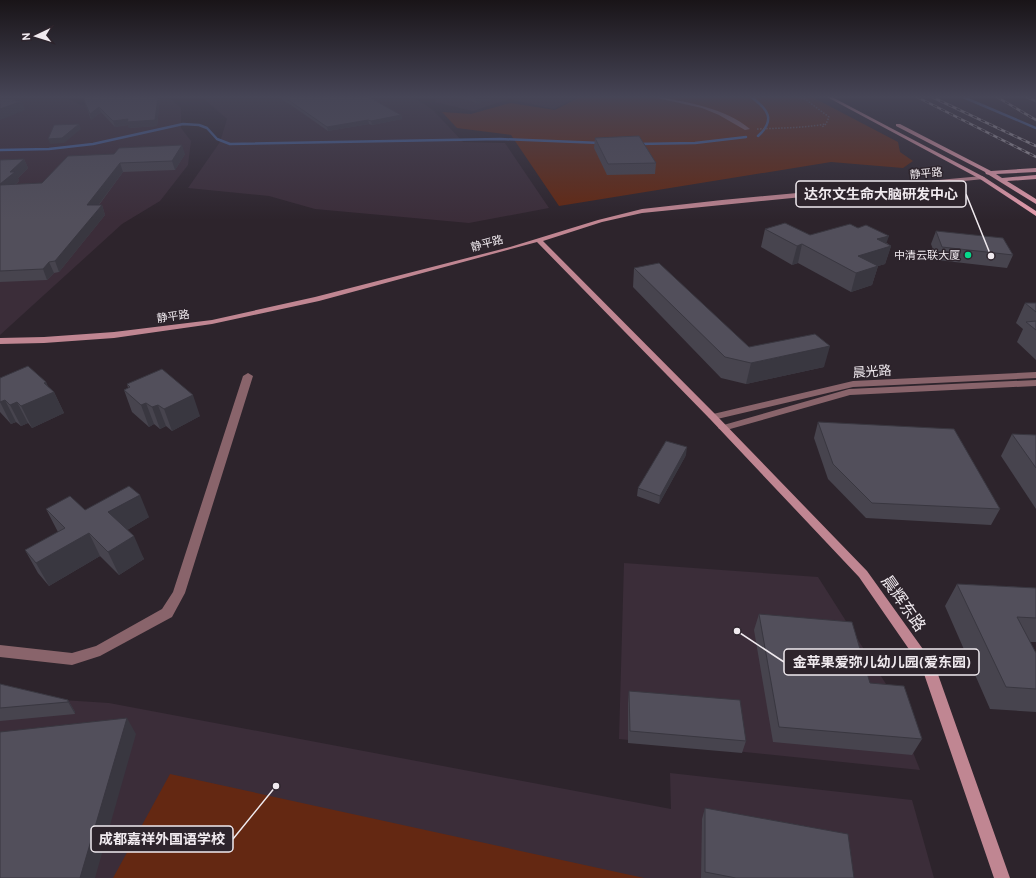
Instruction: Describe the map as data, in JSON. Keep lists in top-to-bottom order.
{
  "streets": {
    "street": ["静平路", "晨光路", "晨辉东路"]
  },
  "crossings": [
    ["静平路", "晨辉东路"],
    ["晨光路", "晨辉东路"]
  ],
  "places": [
    "中清云联大厦",
    "达尔文生命大脑研发中心",
    "金苹果爱弥儿幼儿园(爱东园)",
    "成都嘉祥外国语学校"
  ],
  "north": "left"
}
